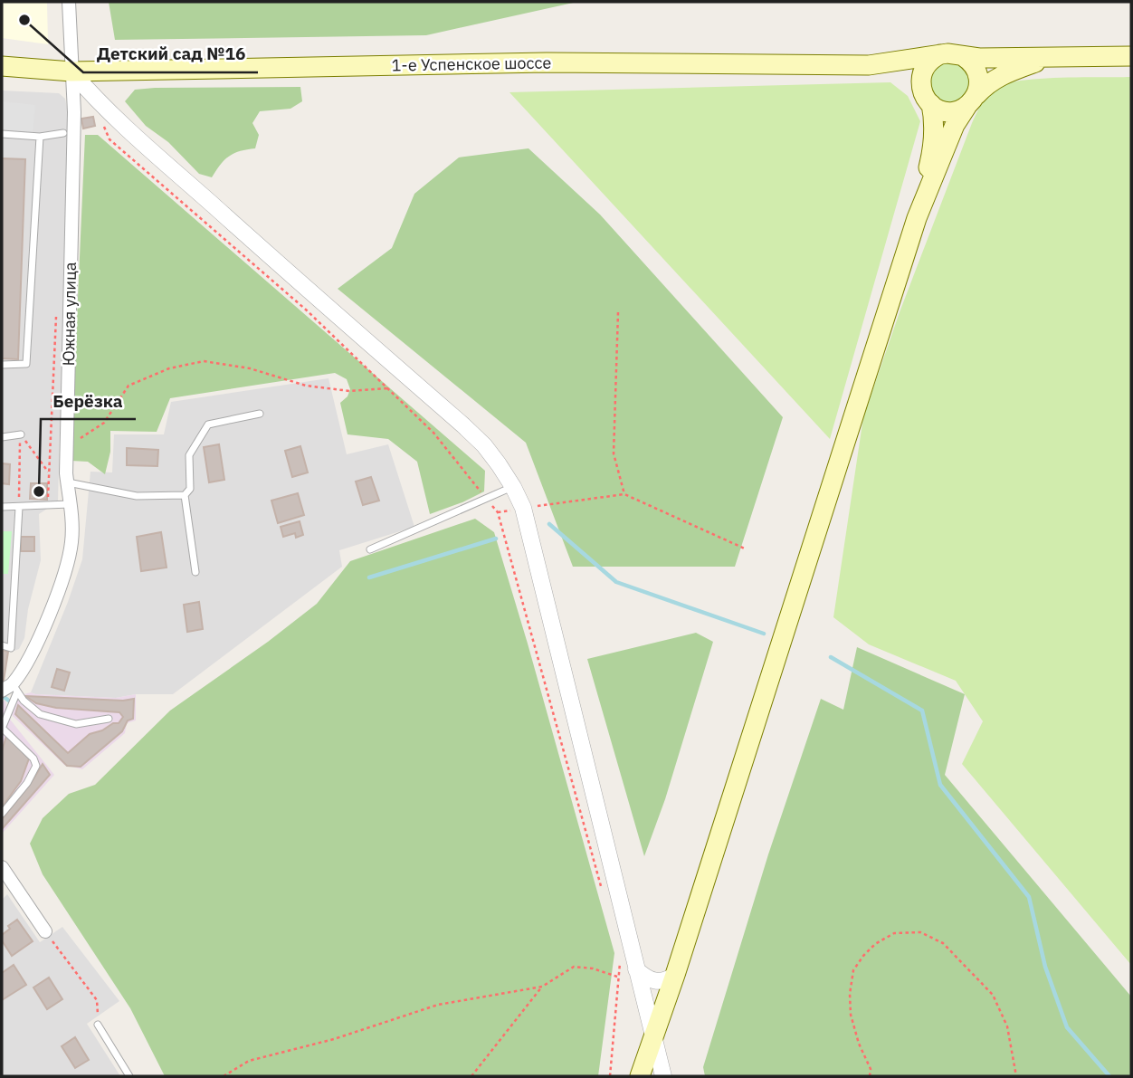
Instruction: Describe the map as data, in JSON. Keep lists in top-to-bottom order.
{
  "streets": {
    "main road": ["1-е Успенское шоссе"],
    "street": ["Южная улица"]
  },
  "crossings": [
    ["1-е Успенское шоссе", "Южная улица"]
  ],
  "places": ["Детский сад №16", "Берёзка"]
}
